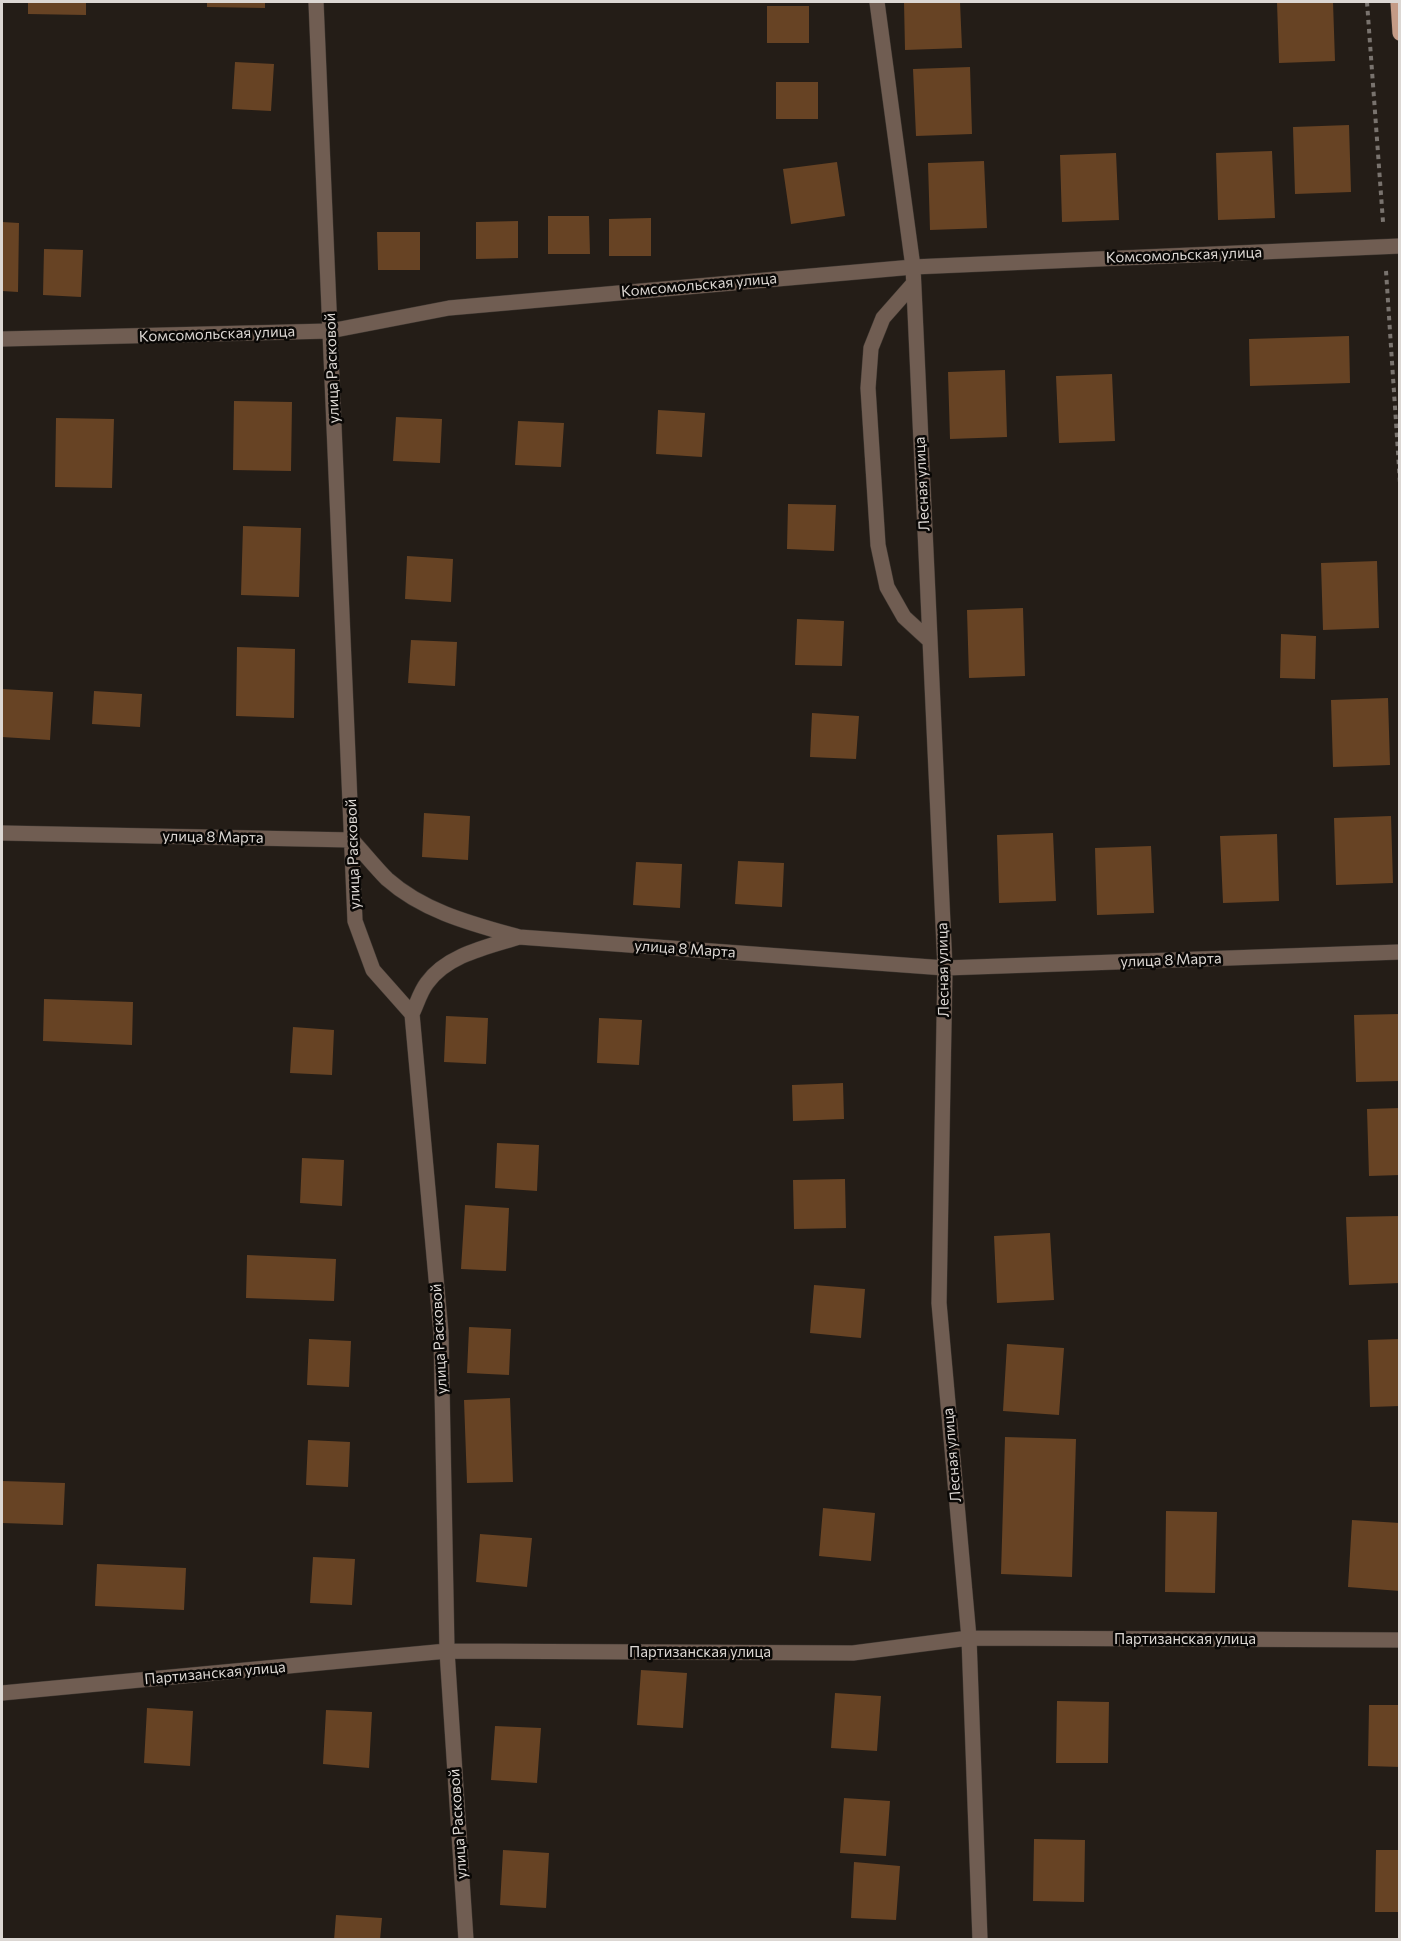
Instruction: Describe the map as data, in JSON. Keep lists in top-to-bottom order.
{
  "streets": {
    "street": [
      "Комсомольская улица",
      "улица Расковой",
      "Лесная улица",
      "улица 8 Марта",
      "Партизанская улица"
    ]
  },
  "crossings": [
    ["Комсомольская улица", "улица Расковой"],
    ["Комсомольская улица", "Лесная улица"],
    ["улица Расковой", "улица 8 Марта"],
    ["улица Расковой", "Партизанская улица"],
    ["Лесная улица", "улица 8 Марта"],
    ["Лесная улица", "Партизанская улица"]
  ]
}
